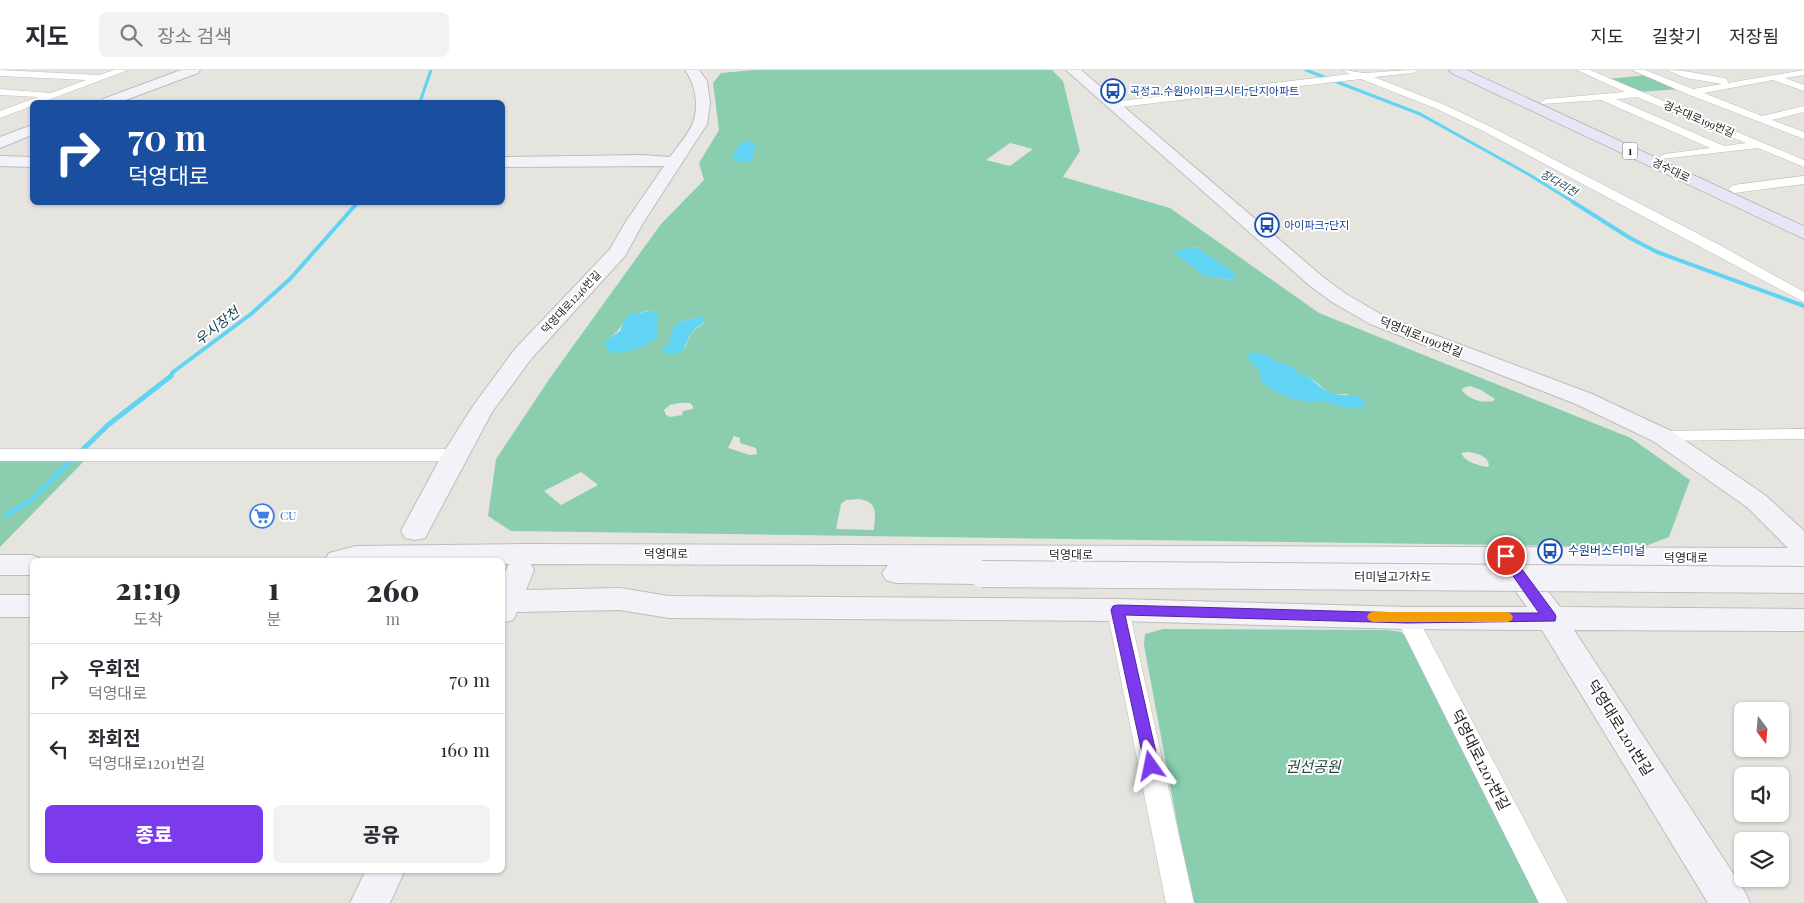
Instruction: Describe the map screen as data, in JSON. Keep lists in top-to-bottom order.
{
  "streets": {
    "main road": [
      "1",
      "경수대로",
      "덕영대로1246번길",
      "덕영대로1190번길",
      "덕영대로",
      "터미널고가차도",
      "덕영대로1201번길"
    ],
    "street": ["경수대로199번길", "덕영대로1207번길"]
  },
  "crossings": [
    ["경수대로199번길", "경수대로"],
    ["덕영대로", "터미널고가차도"],
    ["덕영대로", "덕영대로1201번길"]
  ],
  "water": ["장다리천", "우시장천"],
  "parks": ["권선공원"],
  "places": {
    "bus stop": ["곡정고.수원아이파크시티7단지아파트", "아이파크7단지", "수원버스터미널"],
    "supermarket": ["CU"]
  },
  "north": "bottom",
  "page": {
    "header": "지도",
    "search": "장소 검색",
    "nav": ["지도", "길찾기", "저장됨"],
    "turn": ["70 m", "덕영대로"],
    "eta": [
      "21:19",
      "도착",
      "1",
      "분",
      "260",
      "m"
    ],
    "list": [
      {
        "name": "우회전",
        "note": "덕영대로",
        "value": "70 m"
      },
      {
        "name": "좌회전",
        "note": "덕영대로1201번길",
        "value": "160 m"
      }
    ],
    "buttons": ["종료", "공유"]
  }
}
